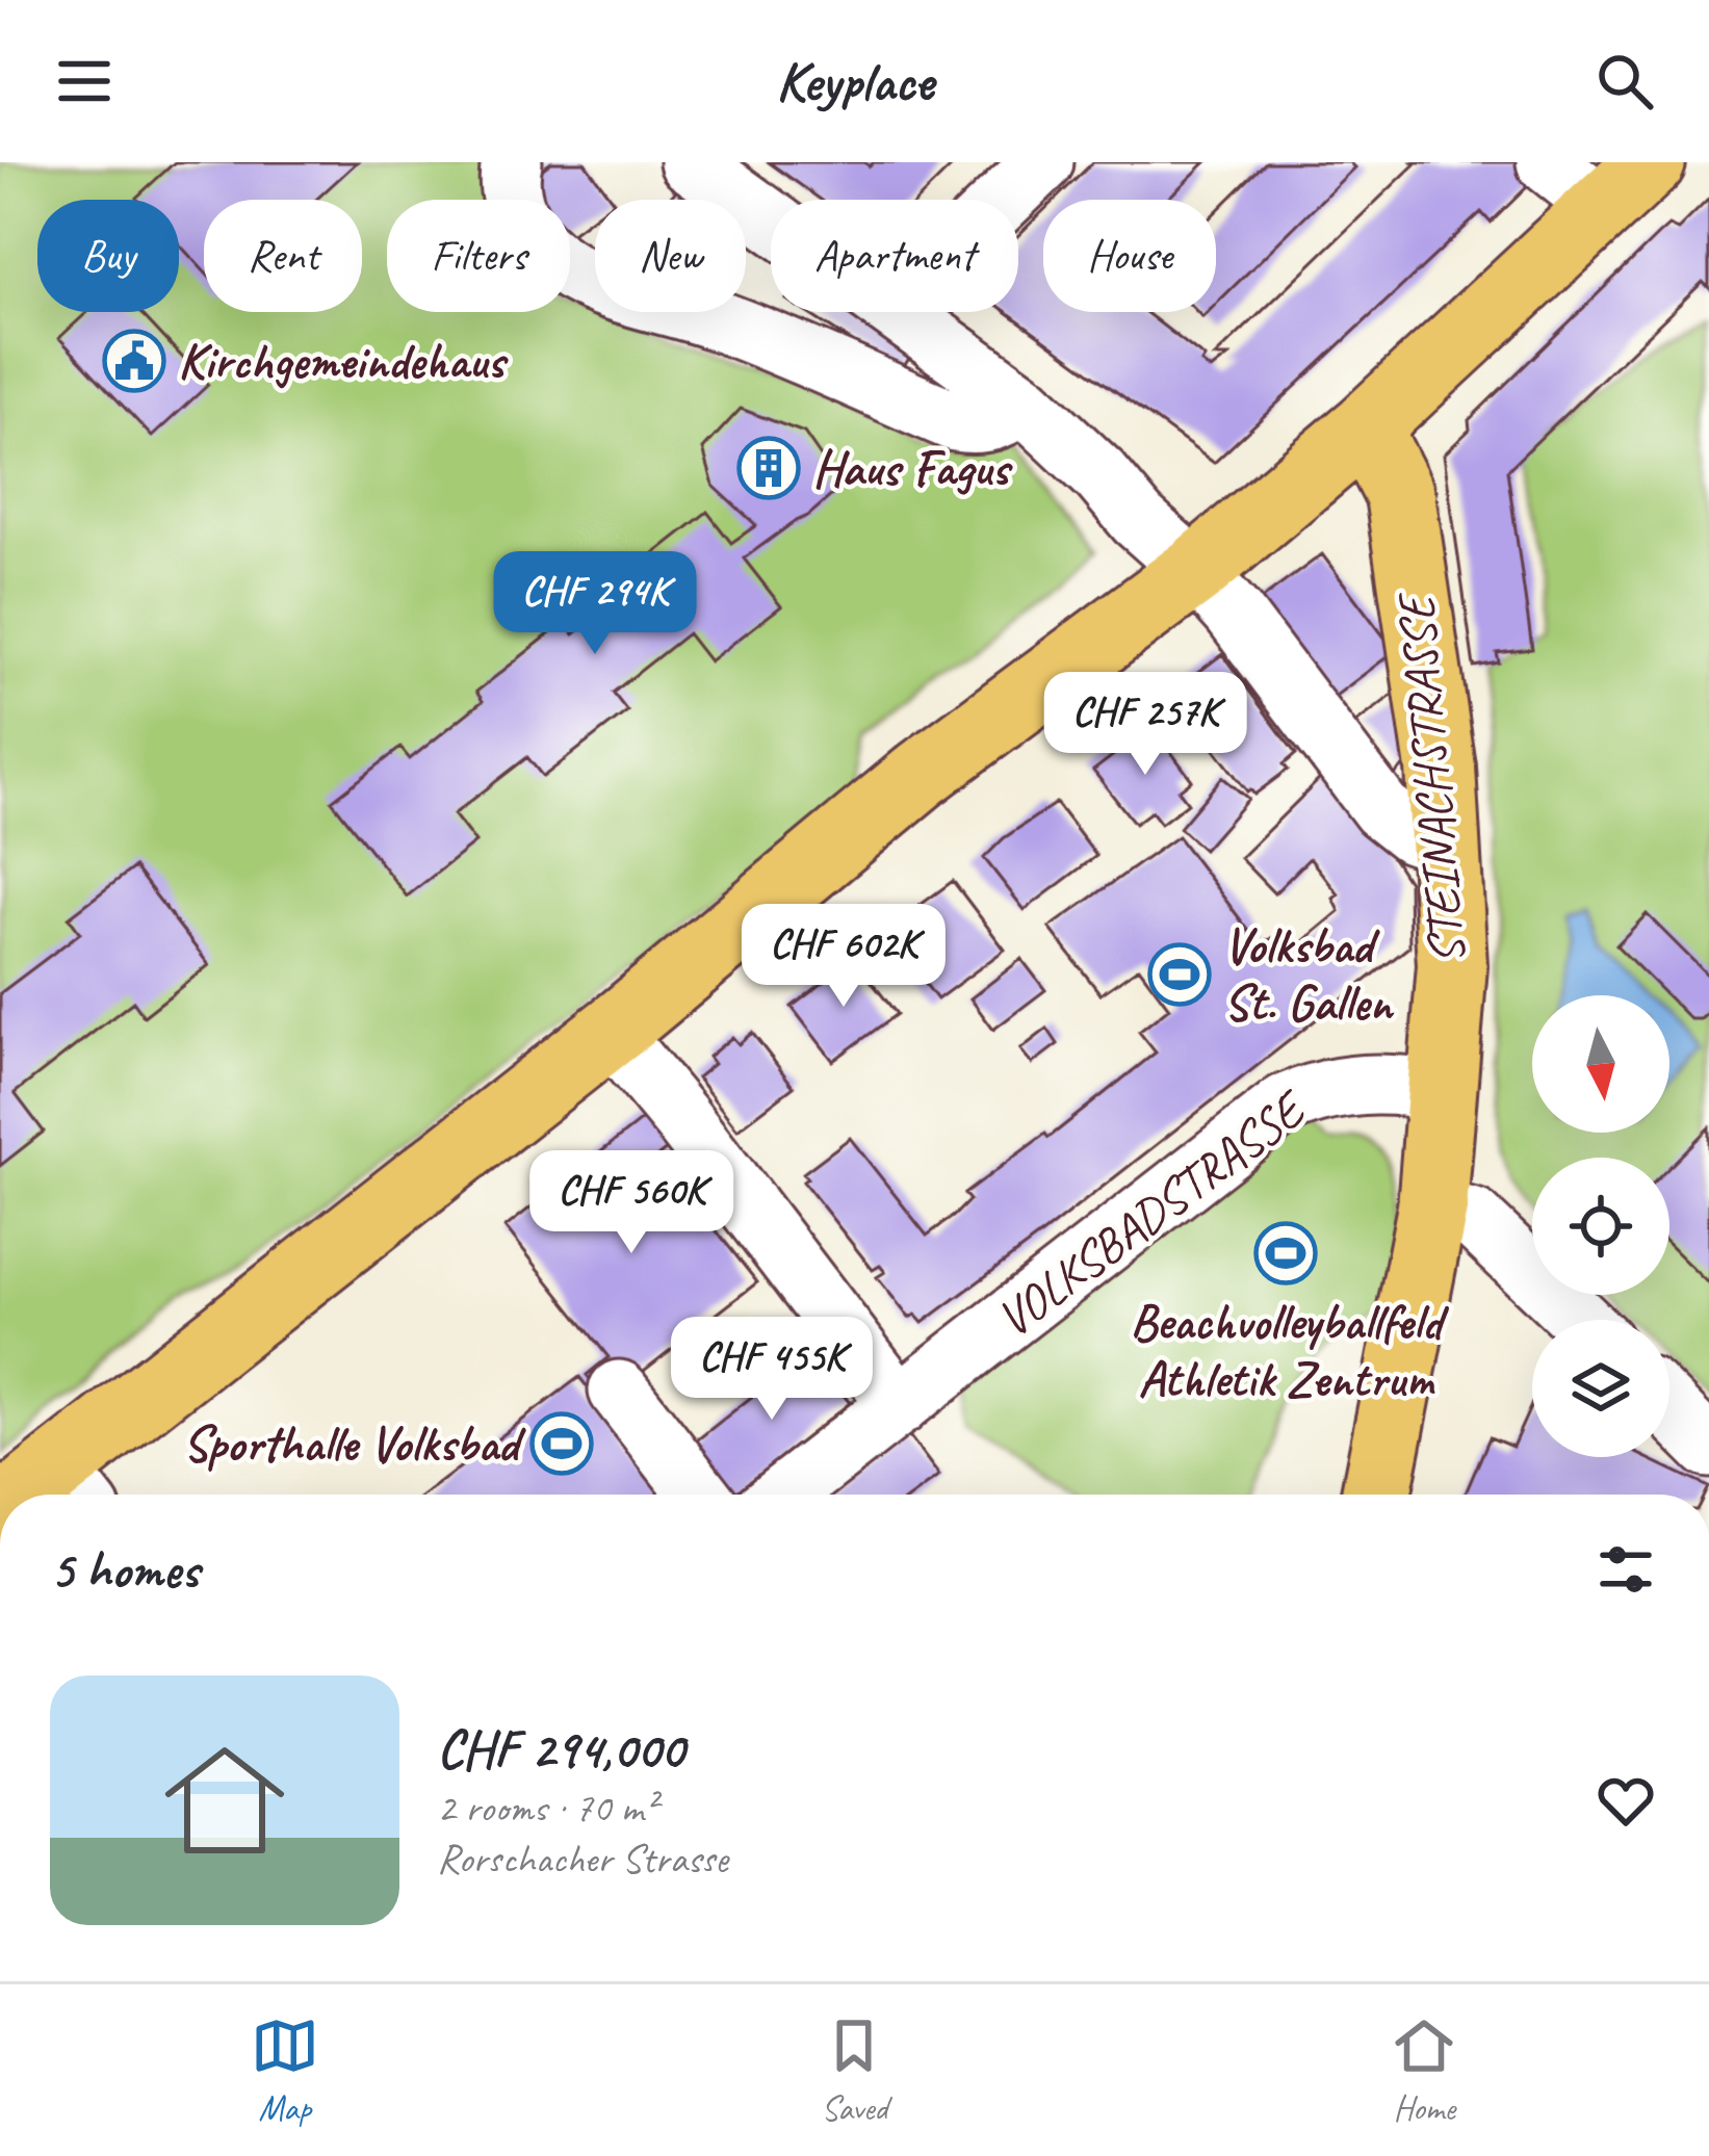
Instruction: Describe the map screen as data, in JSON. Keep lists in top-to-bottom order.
{
  "streets": {
    "main road": ["STEINACHSTRASSE"],
    "street": ["VOLKSBADSTRASSE"]
  },
  "crossings": [
    ["STEINACHSTRASSE", "VOLKSBADSTRASSE"]
  ],
  "places": {
    "public building": ["Kirchgemeindehaus"],
    "building": ["Haus Fagus"],
    "sports": ["Volksbad St. Gallen", "Beachvolleyballfeld Athletik Zentrum", "Sporthalle Volksbad"]
  },
  "north": "bottom",
  "page": {
    "header": "Keyplace",
    "chip": [
      "Buy",
      "Rent",
      "Filters",
      "New",
      "Apartment",
      "House"
    ],
    "price": [
      "CHF 294K",
      "CHF 257K",
      "CHF 602K",
      "CHF 560K",
      "CHF 455K"
    ],
    "heading": "5 homes",
    "list": [
      {
        "name": "CHF 294,000",
        "note": "2 rooms · 70 m² · Rorschacher Strasse"
      }
    ],
    "tabs": ["Map", "Saved", "Home"]
  }
}
